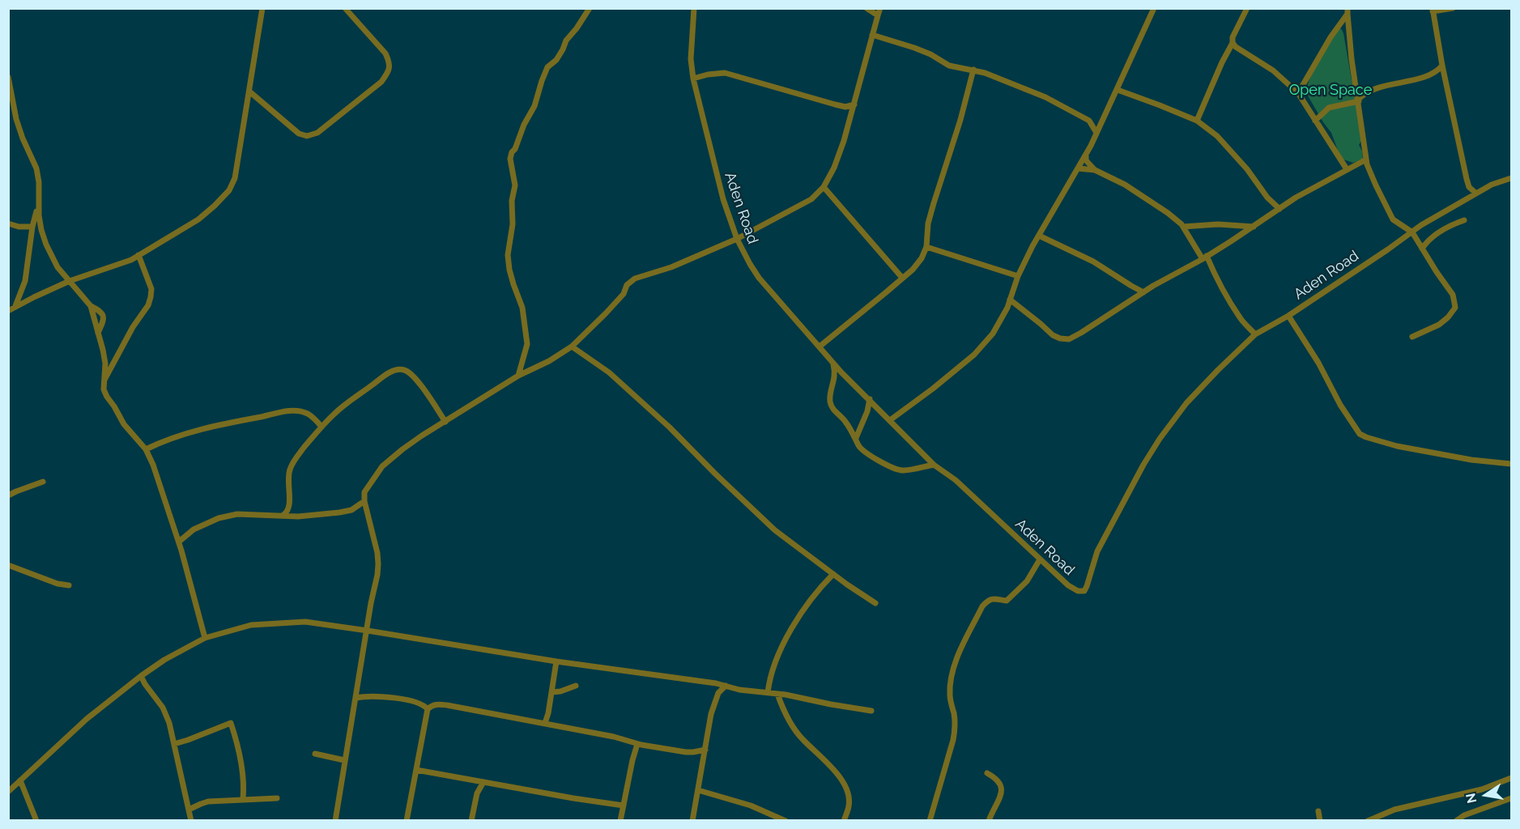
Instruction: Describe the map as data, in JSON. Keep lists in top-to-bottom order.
{
  "streets": {
    "street": ["Aden Road"]
  },
  "parks": ["Open Space"],
  "north": "left"
}
